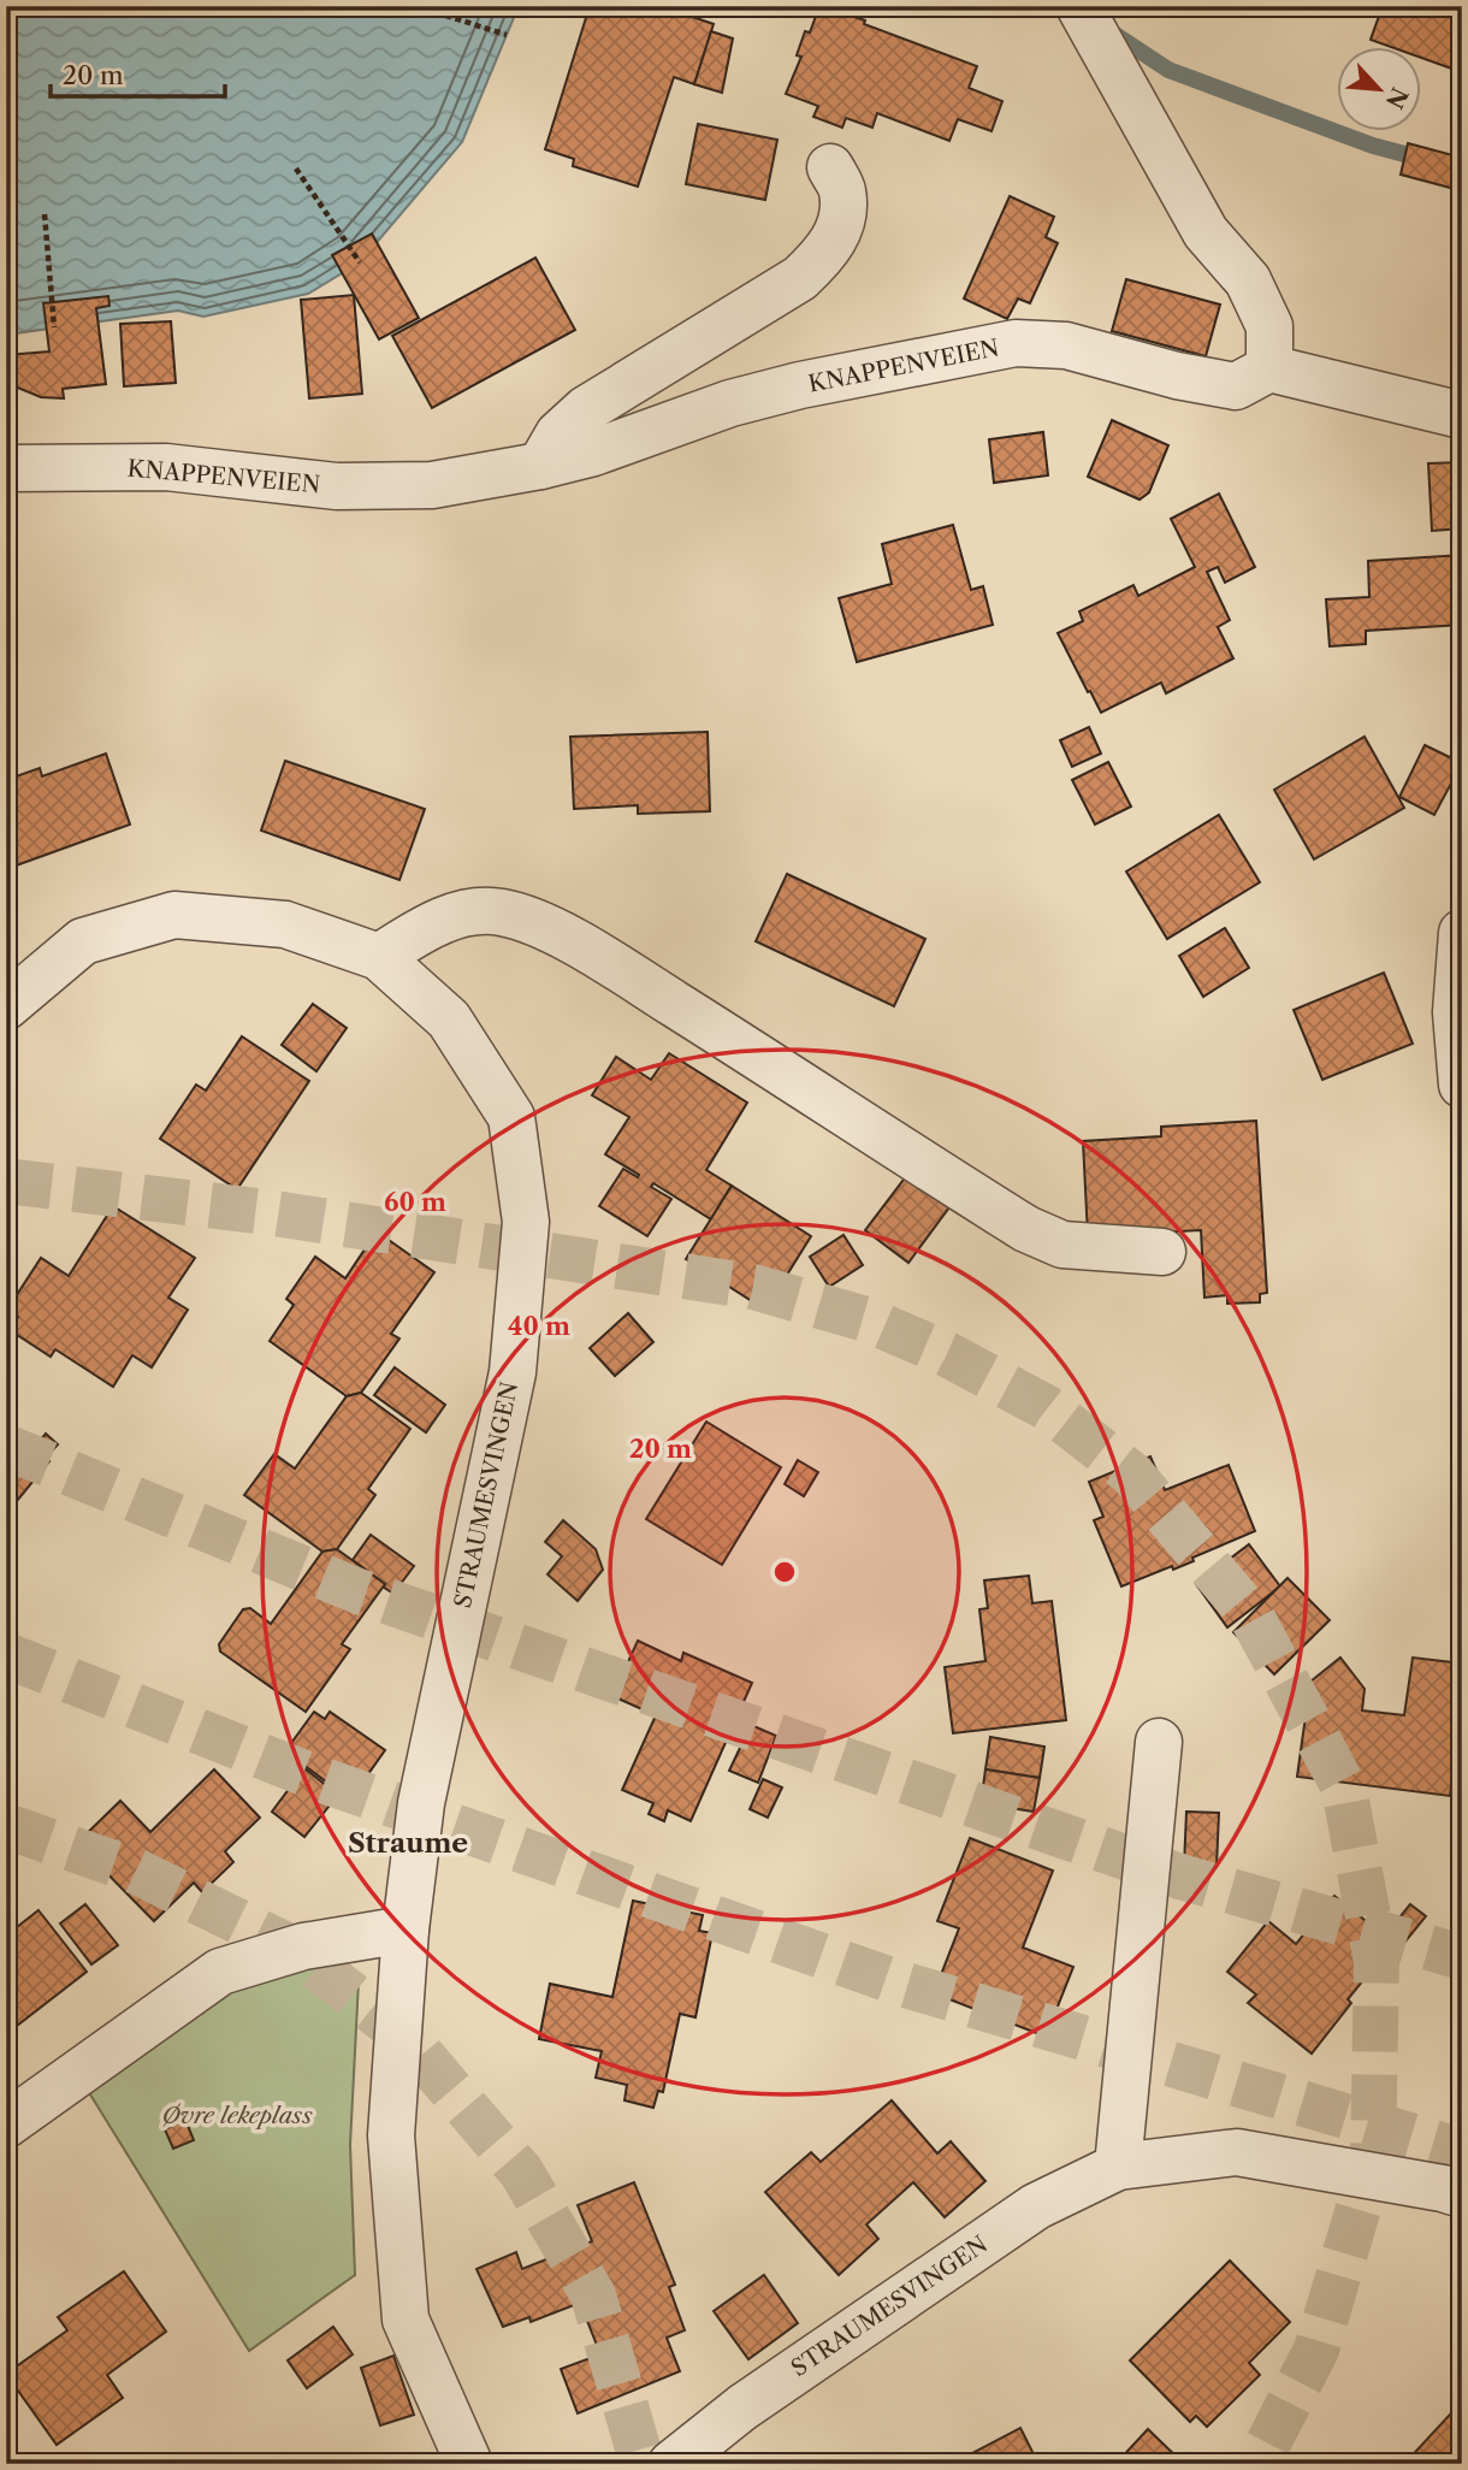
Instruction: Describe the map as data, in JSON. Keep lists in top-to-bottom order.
{
  "streets": {
    "street": ["KNAPPENVEIEN", "STRAUMESVINGEN"]
  },
  "districts": ["Straume"],
  "parks": ["Øvre lekeplass"],
  "scale_bar": "20 m",
  "north": "bottom right",
  "rings": ["60 m", "40 m", "20 m"]
}
